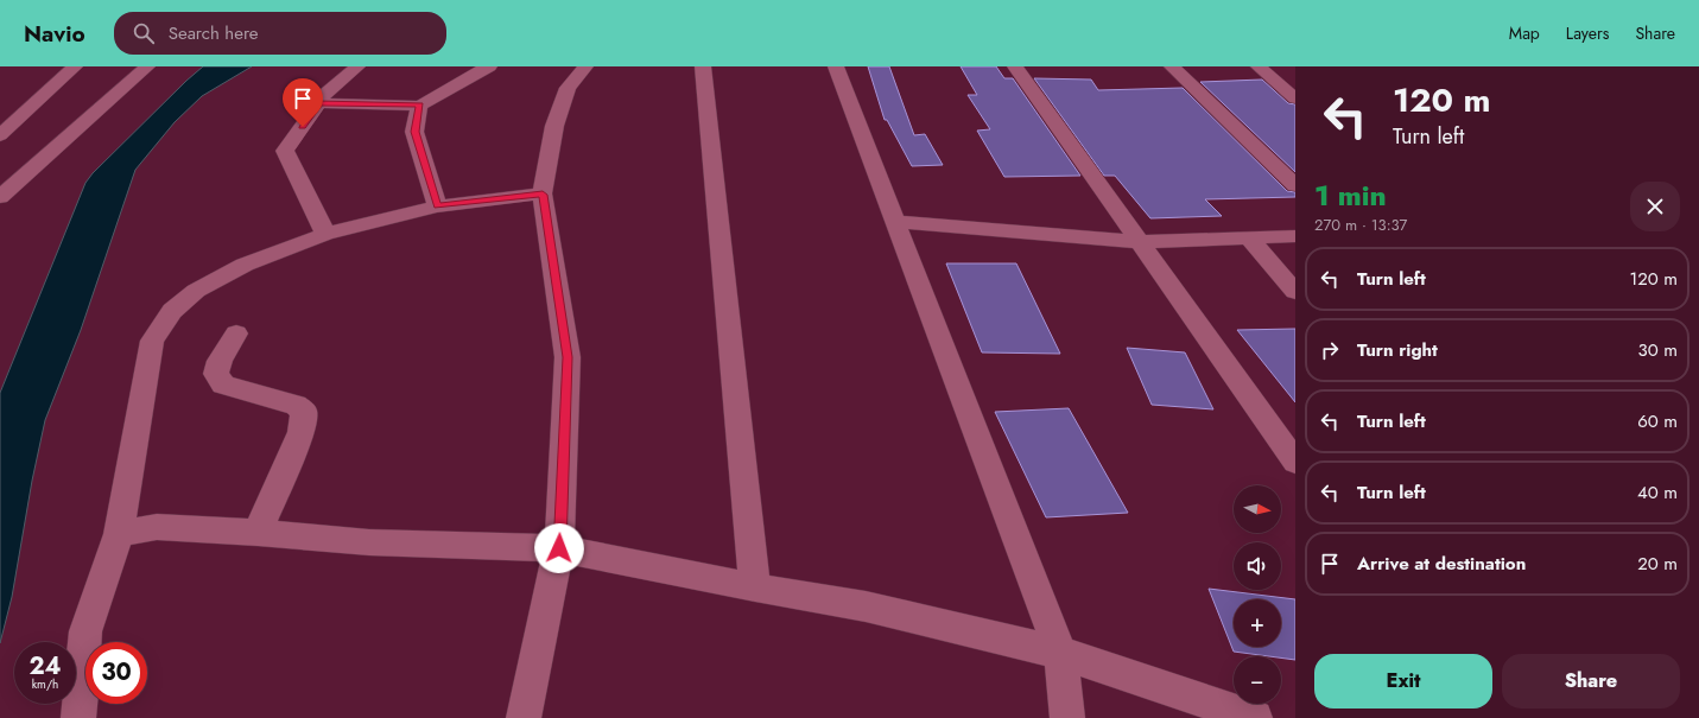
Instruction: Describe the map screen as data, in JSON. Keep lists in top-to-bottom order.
{
  "north": "right",
  "page": {
    "header": "Navio",
    "search": "Search here",
    "nav": ["Map", "Layers", "Share"],
    "turn": ["120 m", "Turn left"],
    "heading": ["1 min", "270 m · 13:37"],
    "list": [
      {
        "name": "Turn left",
        "value": "120 m"
      },
      {
        "name": "Turn right",
        "value": "30 m"
      },
      {
        "name": "Turn left",
        "value": "60 m"
      },
      {
        "name": "Turn left",
        "value": "40 m"
      },
      {
        "name": "Arrive at destination",
        "value": "20 m"
      }
    ],
    "map_buttons": ["+", "−"],
    "speed": "24 km/h",
    "limit": "30",
    "buttons": ["Exit", "Share"]
  }
}
